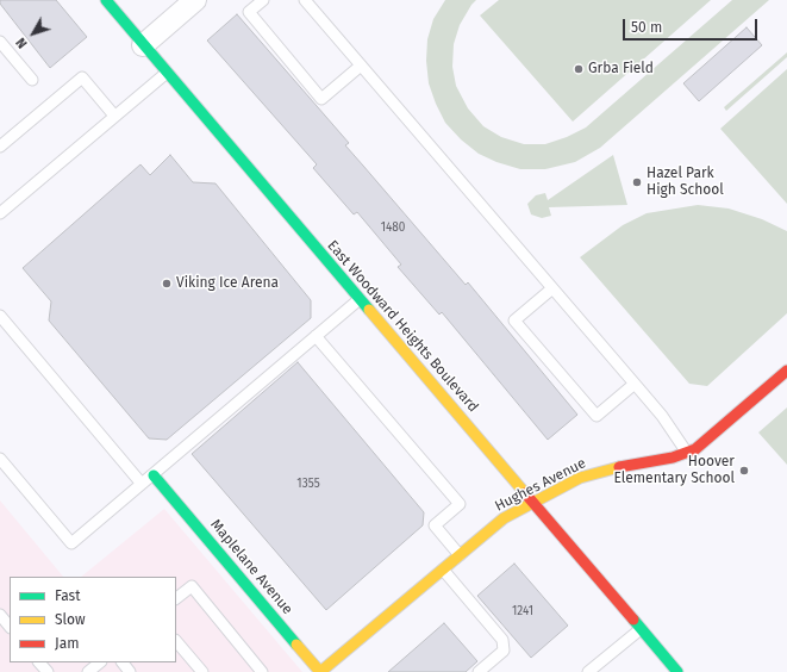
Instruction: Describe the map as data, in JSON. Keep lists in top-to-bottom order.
{
  "streets": {
    "street": ["East Woodward Heights Boulevard", "Hughes Avenue", "Maplelane Avenue"]
  },
  "crossings": [
    ["East Woodward Heights Boulevard", "Hughes Avenue"],
    ["Hughes Avenue", "Maplelane Avenue"]
  ],
  "places": [
    "Grba Field",
    "Hazel Park High School",
    "Viking Ice Arena",
    "Hoover Elementary School"
  ],
  "house_numbers": ["1480", "1355", "1241"],
  "legend": ["Fast", "Slow", "Jam"],
  "scale_bar": "50 m",
  "north": "bottom left"
}
